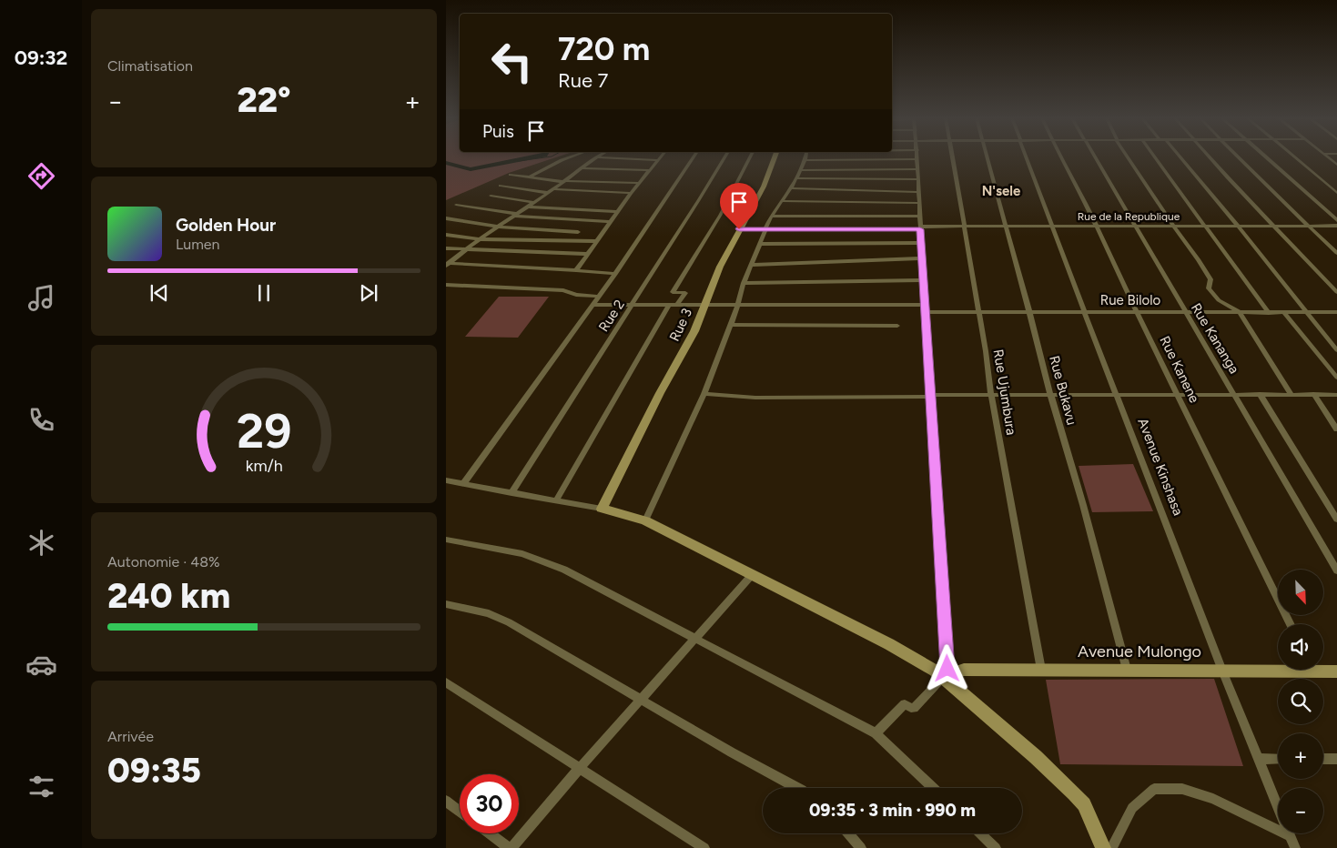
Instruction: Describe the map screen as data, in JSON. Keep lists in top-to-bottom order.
{
  "streets": {
    "street": [
      "Rue de la Republique",
      "Rue Bilolo",
      "Rue 2",
      "Rue 3",
      "Rue Kananga",
      "Rue Kanene",
      "Rue Bukavu",
      "Rue Ujumbura",
      "Avenue Kinshasa",
      "Avenue Mulongo"
    ]
  },
  "crossings": [
    ["Rue de la Republique", "Rue 3"],
    ["Rue de la Republique", "Rue Kananga"],
    ["Rue de la Republique", "Rue Kanene"],
    ["Rue de la Republique", "Rue Bukavu"],
    ["Rue de la Republique", "Rue Ujumbura"],
    ["Rue de la Republique", "Avenue Kinshasa"],
    ["Rue Bilolo", "Rue Kananga"],
    ["Rue Bilolo", "Rue Kanene"],
    ["Rue Bilolo", "Rue Bukavu"],
    ["Rue Bilolo", "Rue Ujumbura"],
    ["Rue Bilolo", "Avenue Kinshasa"],
    ["Rue Bukavu", "Avenue Mulongo"],
    ["Rue Ujumbura", "Avenue Mulongo"],
    ["Avenue Kinshasa", "Avenue Mulongo"]
  ],
  "districts": ["N'sele"],
  "north": "bottom right",
  "page": {
    "tabs": "09:32",
    "tile": [
      "Climatisation",
      ["Autonomie · 48%", "240 km"],
      ["Arrivée", "09:35"]
    ],
    "turn": ["720 m", "Rue 7"],
    "heat": ["−", "22°", "+"],
    "then": "Puis",
    "song": ["Golden Hour", "Lumen"],
    "map_buttons": ["+", "−"],
    "limit": "30",
    "trip": "09:35 · 3 min · 990 m",
    "gauge": ["29", "km/h"]
  }
}
